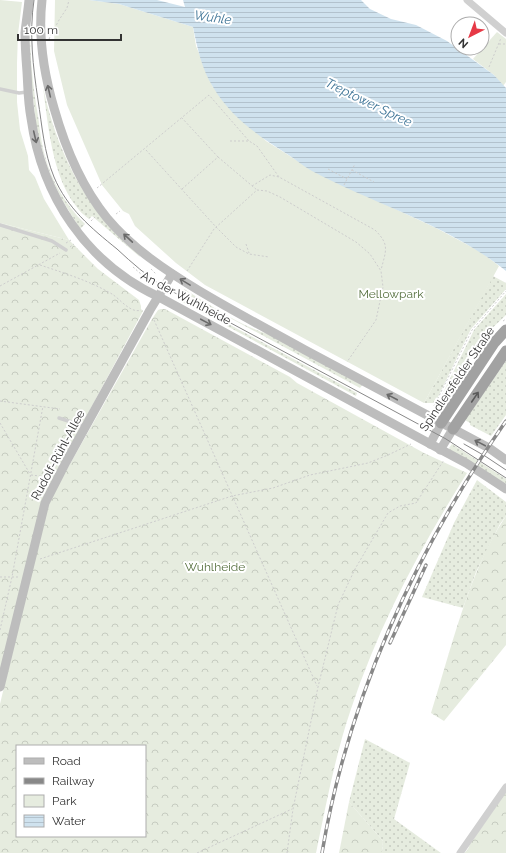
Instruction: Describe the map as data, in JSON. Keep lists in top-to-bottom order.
{
  "streets": {
    "highway": ["Spindlersfelder Straße"],
    "main road": ["An der Wuhlheide", "Rudolf-Rühl-Allee"]
  },
  "crossings": [
    ["An der Wuhlheide", "Spindlersfelder Straße"],
    ["An der Wuhlheide", "Rudolf-Rühl-Allee"]
  ],
  "water": ["Wuhle", "Treptower Spree"],
  "parks": ["Mellowpark", "Wuhlheide"],
  "legend": [
    "Road",
    "Railway",
    "Park",
    "Water"
  ],
  "scale_bar": "100 m",
  "north": "bottom left"
}
